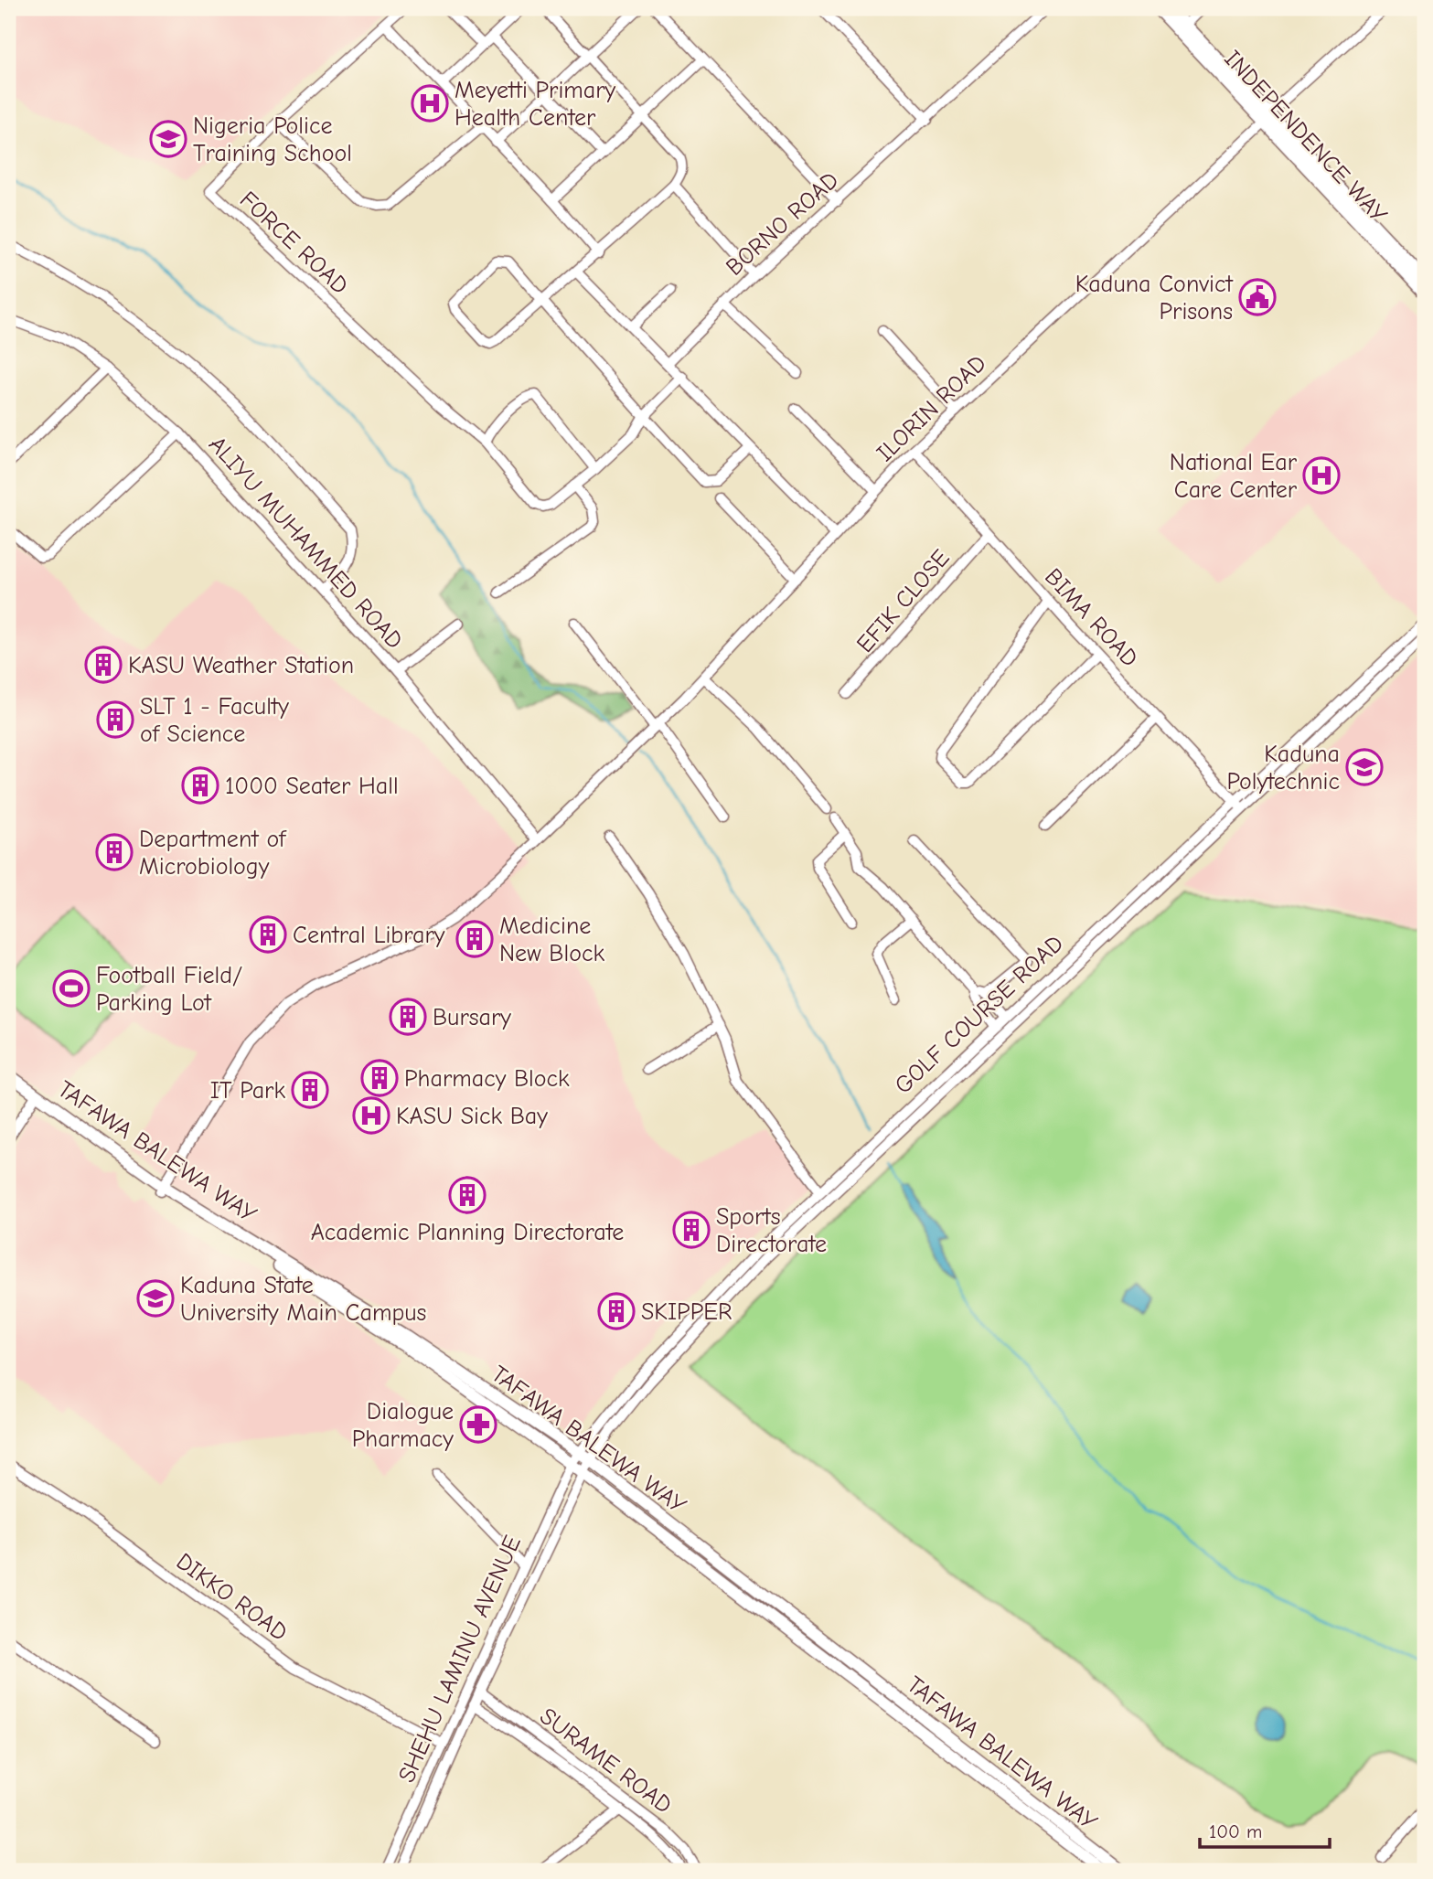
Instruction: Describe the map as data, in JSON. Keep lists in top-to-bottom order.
{
  "streets": {
    "main road": ["INDEPENDENCE WAY", "TAFAWA BALEWA WAY"],
    "street": [
      "BORNO ROAD",
      "FORCE ROAD",
      "ILORIN ROAD",
      "ALIYU MUHAMMED ROAD",
      "EFIK CLOSE",
      "BIMA ROAD",
      "GOLF COURSE ROAD",
      "DIKKO ROAD",
      "SHEHU LAMINU AVENUE",
      "SURAME ROAD"
    ]
  },
  "crossings": [
    ["INDEPENDENCE WAY", "ILORIN ROAD"],
    ["ILORIN ROAD", "ALIYU MUHAMMED ROAD"],
    ["ILORIN ROAD", "BIMA ROAD"],
    ["ILORIN ROAD", "TAFAWA BALEWA WAY"],
    ["EFIK CLOSE", "BIMA ROAD"],
    ["BIMA ROAD", "GOLF COURSE ROAD"],
    ["GOLF COURSE ROAD", "TAFAWA BALEWA WAY"],
    ["GOLF COURSE ROAD", "SHEHU LAMINU AVENUE"],
    ["TAFAWA BALEWA WAY", "SHEHU LAMINU AVENUE"],
    ["DIKKO ROAD", "SHEHU LAMINU AVENUE"],
    ["SHEHU LAMINU AVENUE", "SURAME ROAD"]
  ],
  "places": {
    "hospital": ["Meyetti Primary Health Center", "National Ear Care Center", "KASU Sick Bay"],
    "school or university": ["Nigeria Police Training School", "Kaduna Polytechnic", "Kaduna State University Main Campus"],
    "public building": ["Kaduna Convict Prisons"],
    "building": [
      "KASU Weather Station",
      "SLT 1 - Faculty of Science",
      "1000 Seater Hall",
      "Department of Microbiology",
      "Central Library",
      "Medicine New Block",
      "Bursary",
      "Pharmacy Block",
      "IT Park",
      "Academic Planning Directorate",
      "Sports Directorate",
      "SKIPPER"
    ],
    "sports": ["Football Field/ Parking Lot"],
    "pharmacy": ["Dialogue Pharmacy"]
  },
  "scale_bar": "100 m"
}
